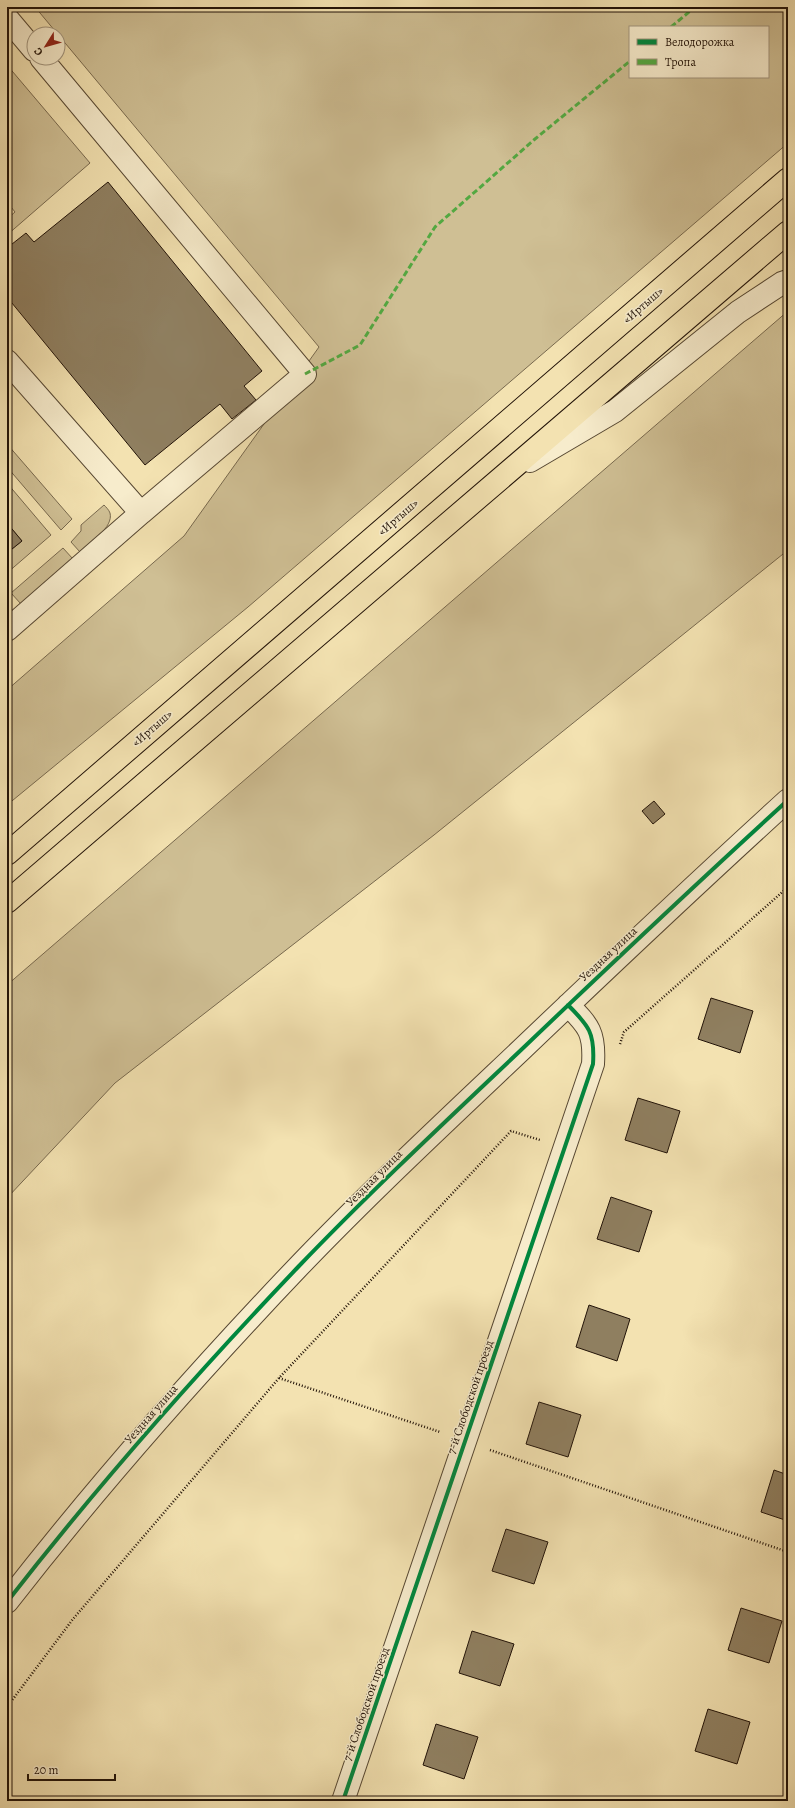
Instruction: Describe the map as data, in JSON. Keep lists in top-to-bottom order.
{
  "streets": {
    "highway": ["«Иртыш»"],
    "street": ["Уездная улица", "7-й Слободской проезд"]
  },
  "crossings": [
    ["Уездная улица", "7-й Слободской проезд"]
  ],
  "legend": ["Велодорожка", "Тропа"],
  "scale_bar": "20 m",
  "north": "bottom left"
}
